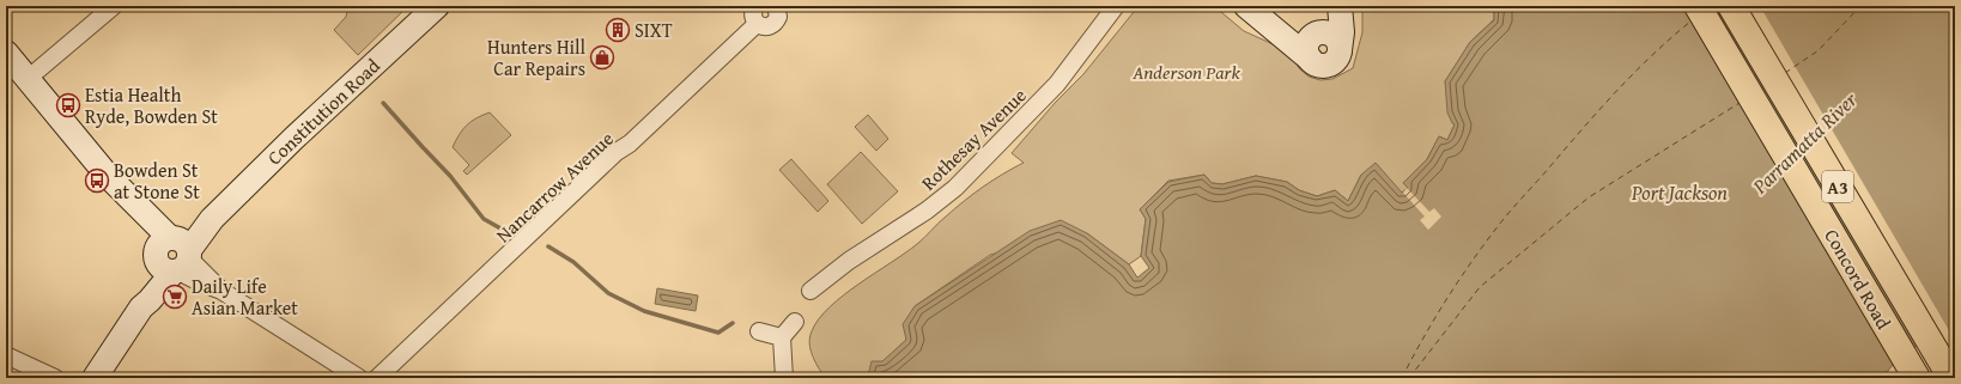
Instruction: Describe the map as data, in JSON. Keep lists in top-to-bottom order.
{
  "streets": {
    "highway": ["A3", "Concord Road"],
    "main road": ["Constitution Road"],
    "street": ["Rothesay Avenue", "Nancarrow Avenue"]
  },
  "water": ["Parramatta River", "Port Jackson"],
  "parks": ["Anderson Park"],
  "places": {
    "building": ["SIXT"],
    "shop": ["Hunters Hill Car Repairs"],
    "bus stop": ["Estia Health Ryde, Bowden St", "Bowden St at Stone St"],
    "supermarket": ["Daily Life Asian Market"]
  }
}
